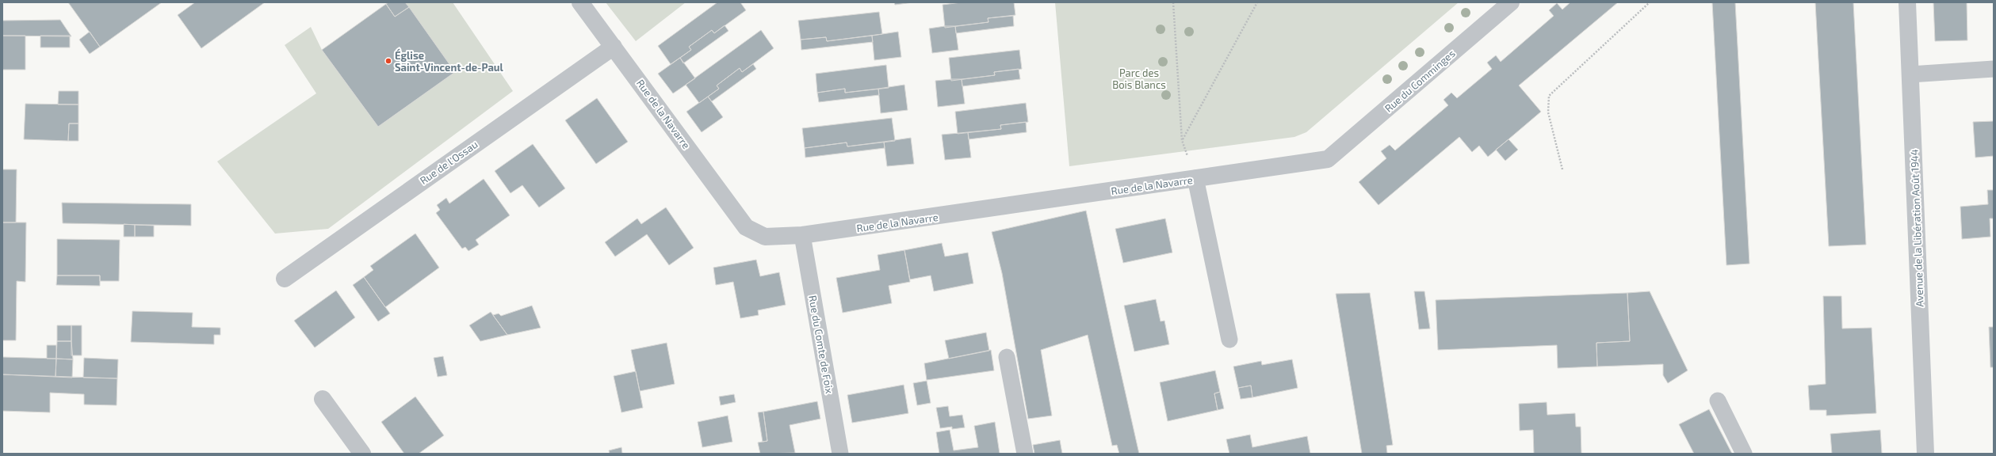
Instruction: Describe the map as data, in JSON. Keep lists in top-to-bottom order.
{
  "streets": {
    "street": [
      "Rue du Comminges",
      "Rue de la Navarre",
      "Rue de l'Ossau",
      "Avenue de la Libération Août 1944"
    ],
    "lane": ["Rue du Comte de Foix"]
  },
  "crossings": [
    ["Rue du Comminges", "Rue de la Navarre"],
    ["Rue de la Navarre", "Rue de l'Ossau"],
    ["Rue de la Navarre", "Rue du Comte de Foix"]
  ],
  "parks": ["Parc des Bois Blancs"],
  "places": ["Église Saint-Vincent-de-Paul"]
}
